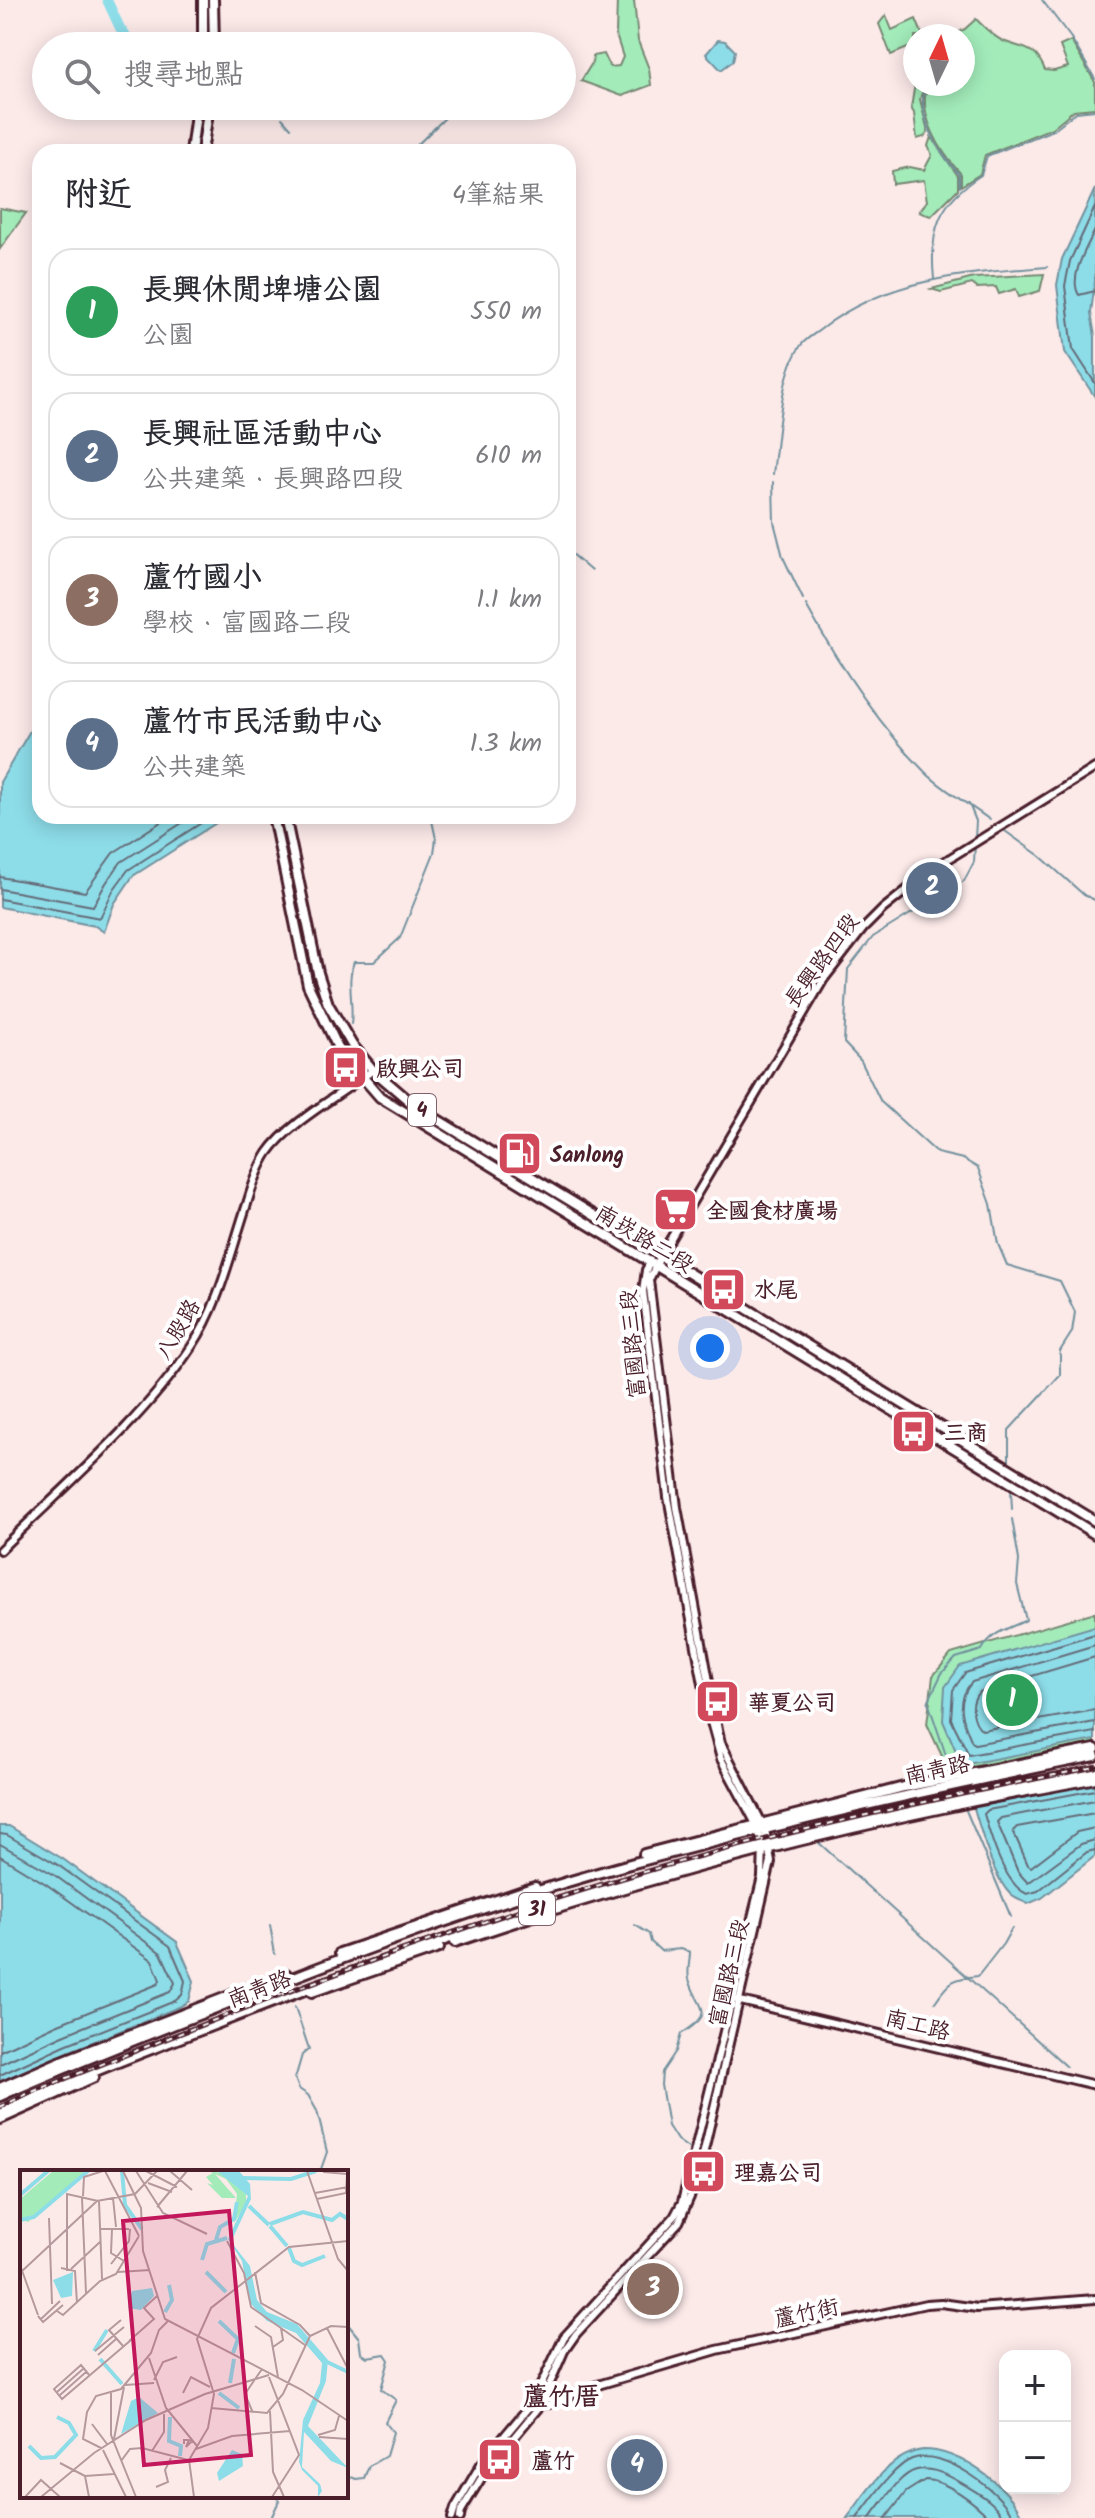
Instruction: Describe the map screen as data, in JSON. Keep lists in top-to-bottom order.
{
  "streets": {
    "main road": [
      "4",
      "南崁路二段",
      "南青路",
      "31"
    ],
    "street": [
      "長興路四段",
      "八股路",
      "富國路三段",
      "南工路",
      "蘆竹街"
    ]
  },
  "crossings": [
    ["長興路四段", "南崁路二段"],
    ["長興路四段", "富國路三段"],
    ["南崁路二段", "八股路"],
    ["南崁路二段", "富國路三段"],
    ["富國路三段", "南青路"],
    ["富國路三段", "31"],
    ["富國路三段", "南工路"],
    ["富國路三段", "蘆竹街"],
    ["南青路", "31"]
  ],
  "districts": ["蘆竹厝"],
  "places": {
    "bus stop": [
      "啟興公司",
      "水尾",
      "三商",
      "華夏公司",
      "理嘉公司",
      "蘆竹"
    ],
    "fuel station": ["Sanlong"],
    "supermarket": ["全國食材廣場"]
  },
  "north": "top",
  "page": {
    "search": "搜尋地點",
    "heading": ["附近", "4筆結果"],
    "list": [
      {
        "mark": "1",
        "name": "長興休閒埤塘公園",
        "note": "公園",
        "value": "550 m"
      },
      {
        "mark": "2",
        "name": "長興社區活動中心",
        "note": "公共建築 · 長興路四段",
        "value": "610 m"
      },
      {
        "mark": "3",
        "name": "蘆竹國小",
        "note": "學校 · 富國路二段",
        "value": "1.1 km"
      },
      {
        "mark": "4",
        "name": "蘆竹市民活動中心",
        "note": "公共建築",
        "value": "1.3 km"
      }
    ],
    "pins": [
      "2",
      "1",
      "3",
      "4"
    ],
    "map_buttons": ["+", "−"]
  }
}
